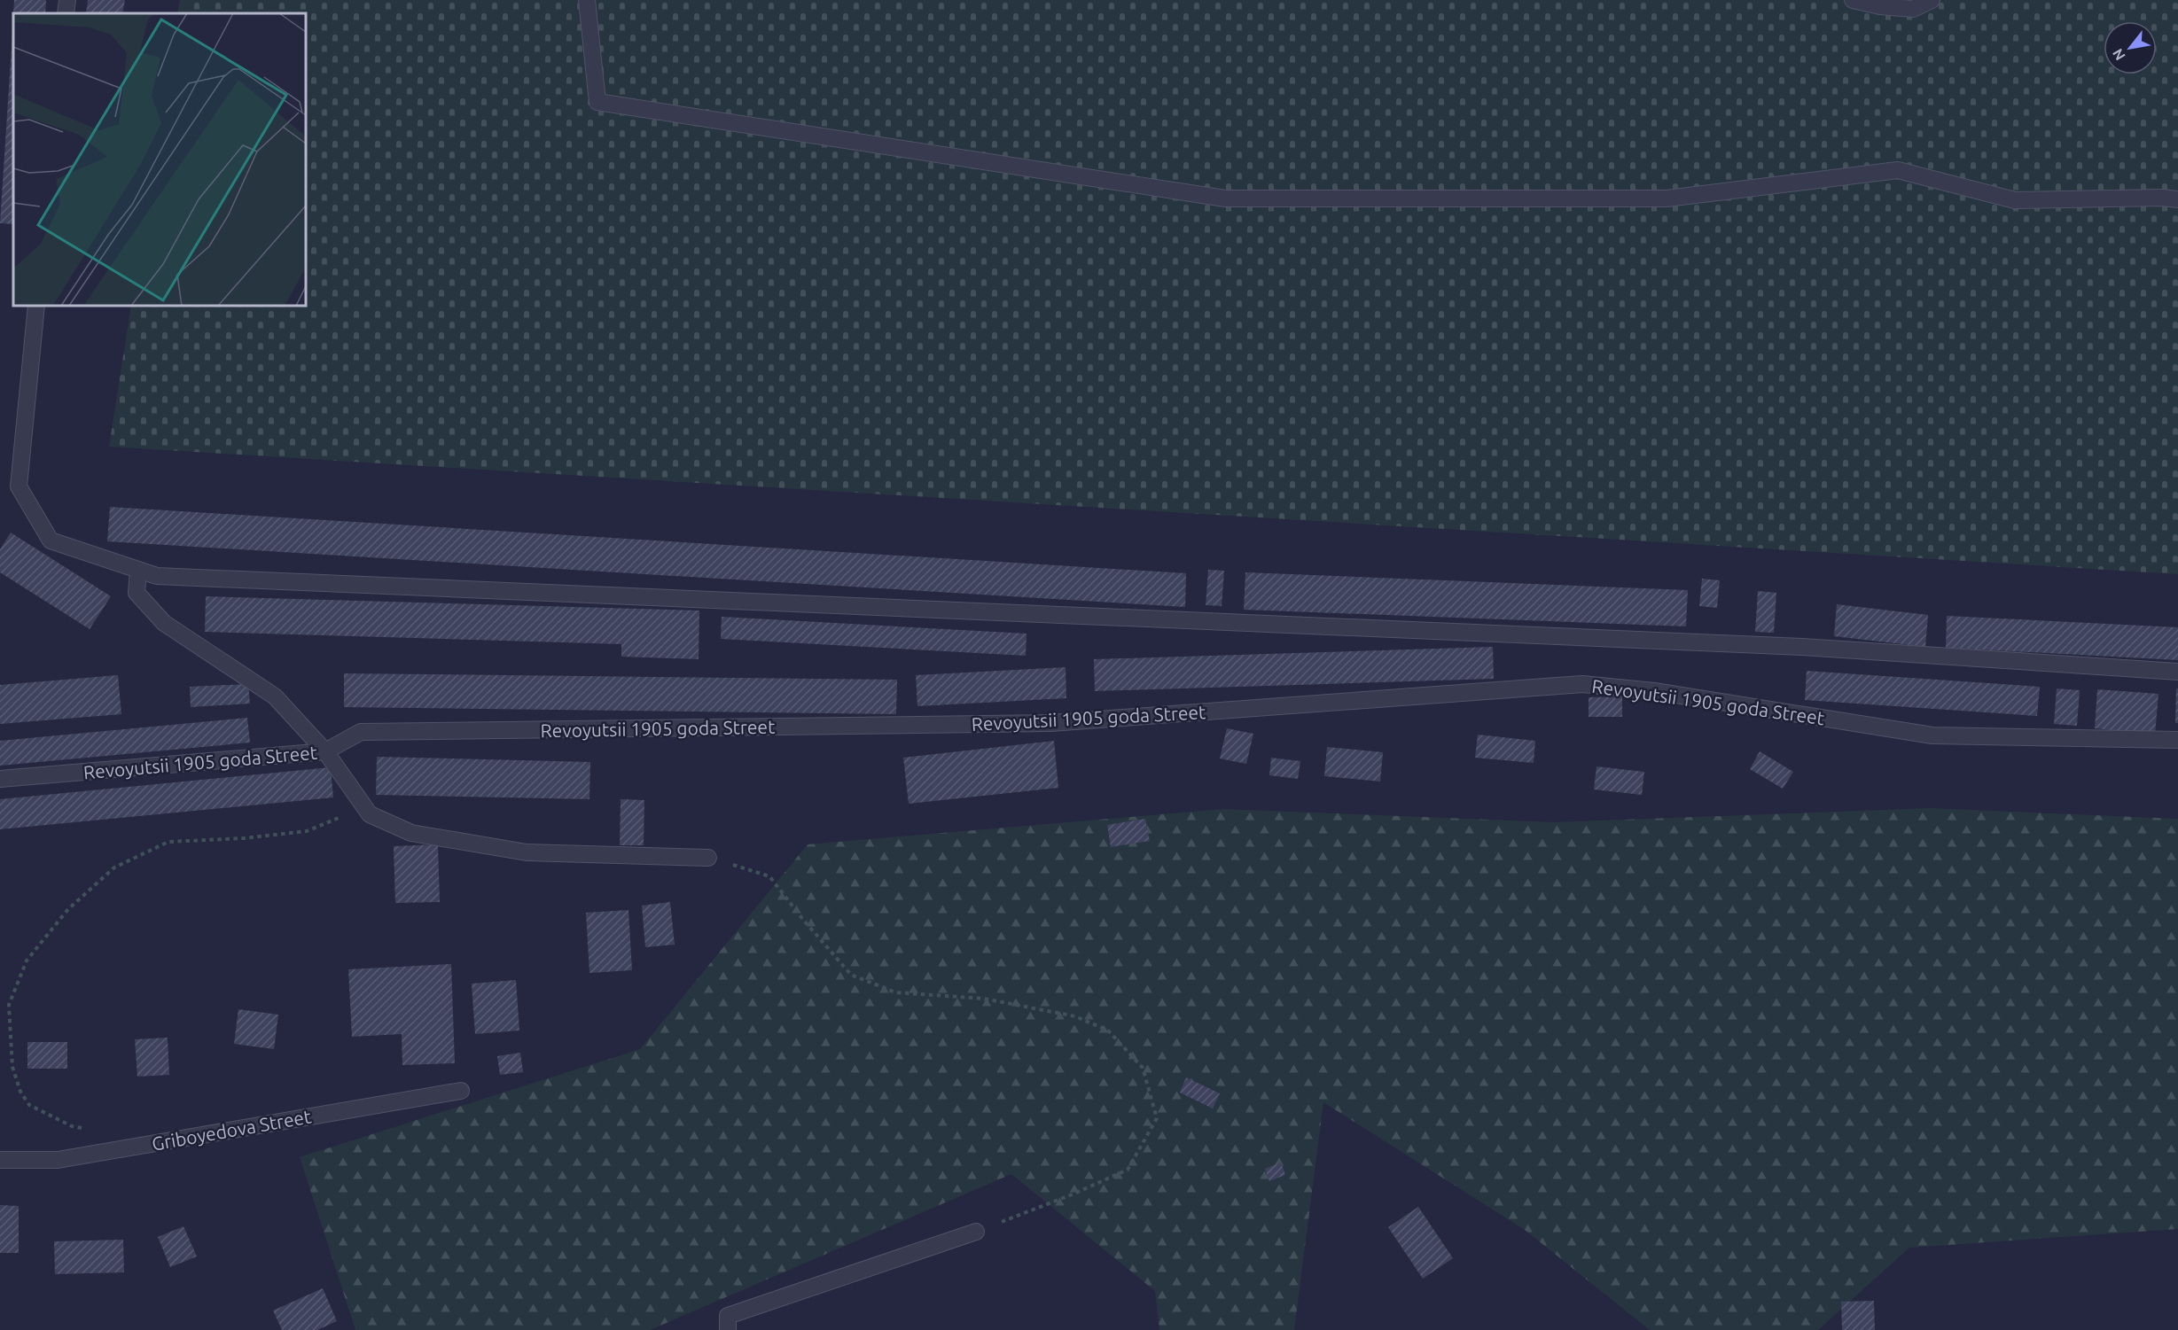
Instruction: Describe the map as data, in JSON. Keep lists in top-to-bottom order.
{
  "streets": {
    "street": ["Revoyutsii 1905 goda Street", "Griboyedova Street"]
  },
  "north": "bottom left"
}
